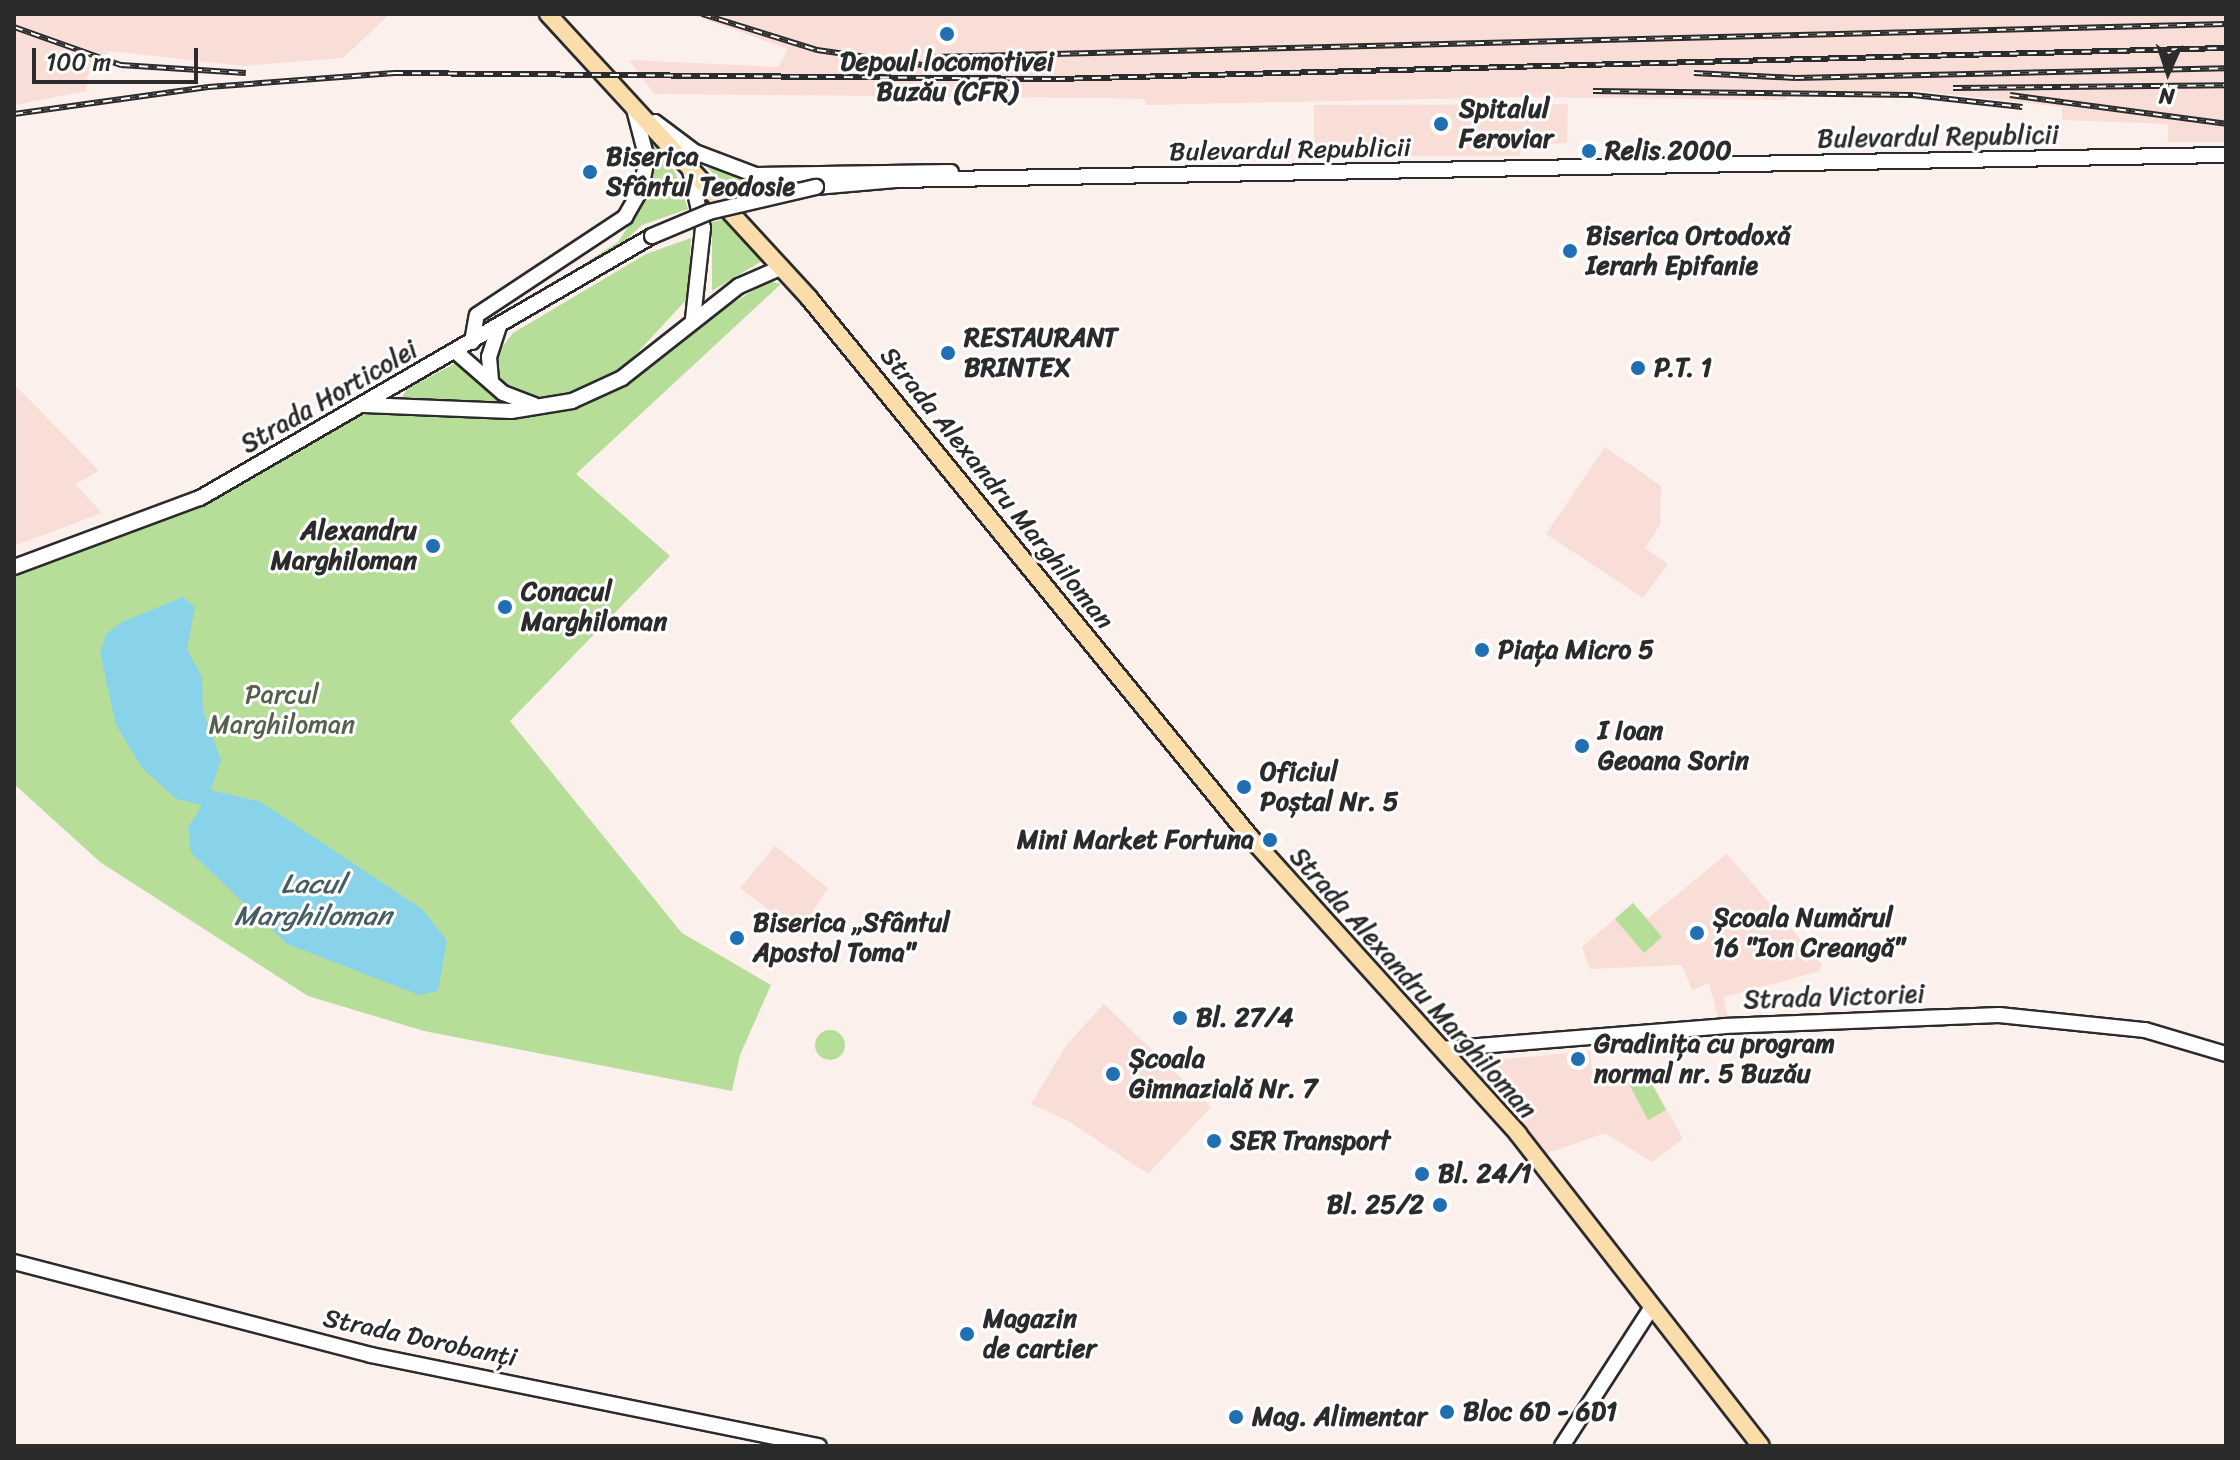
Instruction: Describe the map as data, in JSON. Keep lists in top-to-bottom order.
{
  "streets": {
    "main road": [
      "Bulevardul Republicii",
      "Strada Horticolei",
      "Strada Alexandru Marghiloman",
      "Strada Victoriei",
      "Strada Dorobanți"
    ]
  },
  "crossings": [
    ["Bulevardul Republicii", "Strada Horticolei"],
    ["Strada Alexandru Marghiloman", "Strada Victoriei"]
  ],
  "water": ["Lacul Marghiloman"],
  "parks": ["Parcul Marghiloman"],
  "places": [
    "Depoul locomotivei Buzău (CFR)",
    "Spitalul Feroviar",
    "Relis 2000",
    "Biserica Sfântul Teodosie",
    "Biserica Ortodoxă Ierarh Epifanie",
    "RESTAURANT BRINTEX",
    "P.T. 1",
    "Alexandru Marghiloman",
    "Conacul Marghiloman",
    "Piața Micro 5",
    "I Ioan Geoana Sorin",
    "Oficiul Poștal Nr. 5",
    "Mini Market Fortuna",
    "Școala Numărul 16 \"Ion Creangă\"",
    "Biserica „Sfântul Apostol Toma\"",
    "Bl. 27/4",
    "Gradinița cu program normal nr. 5 Buzău",
    "Școala Gimnazială Nr. 7",
    "SER Transport",
    "Bl. 24/1",
    "Bl. 25/2",
    "Magazin de cartier",
    "Bloc 6D - 6D1",
    "Mag. Alimentar"
  ],
  "scale_bar": "100 m",
  "north": "bottom"
}
